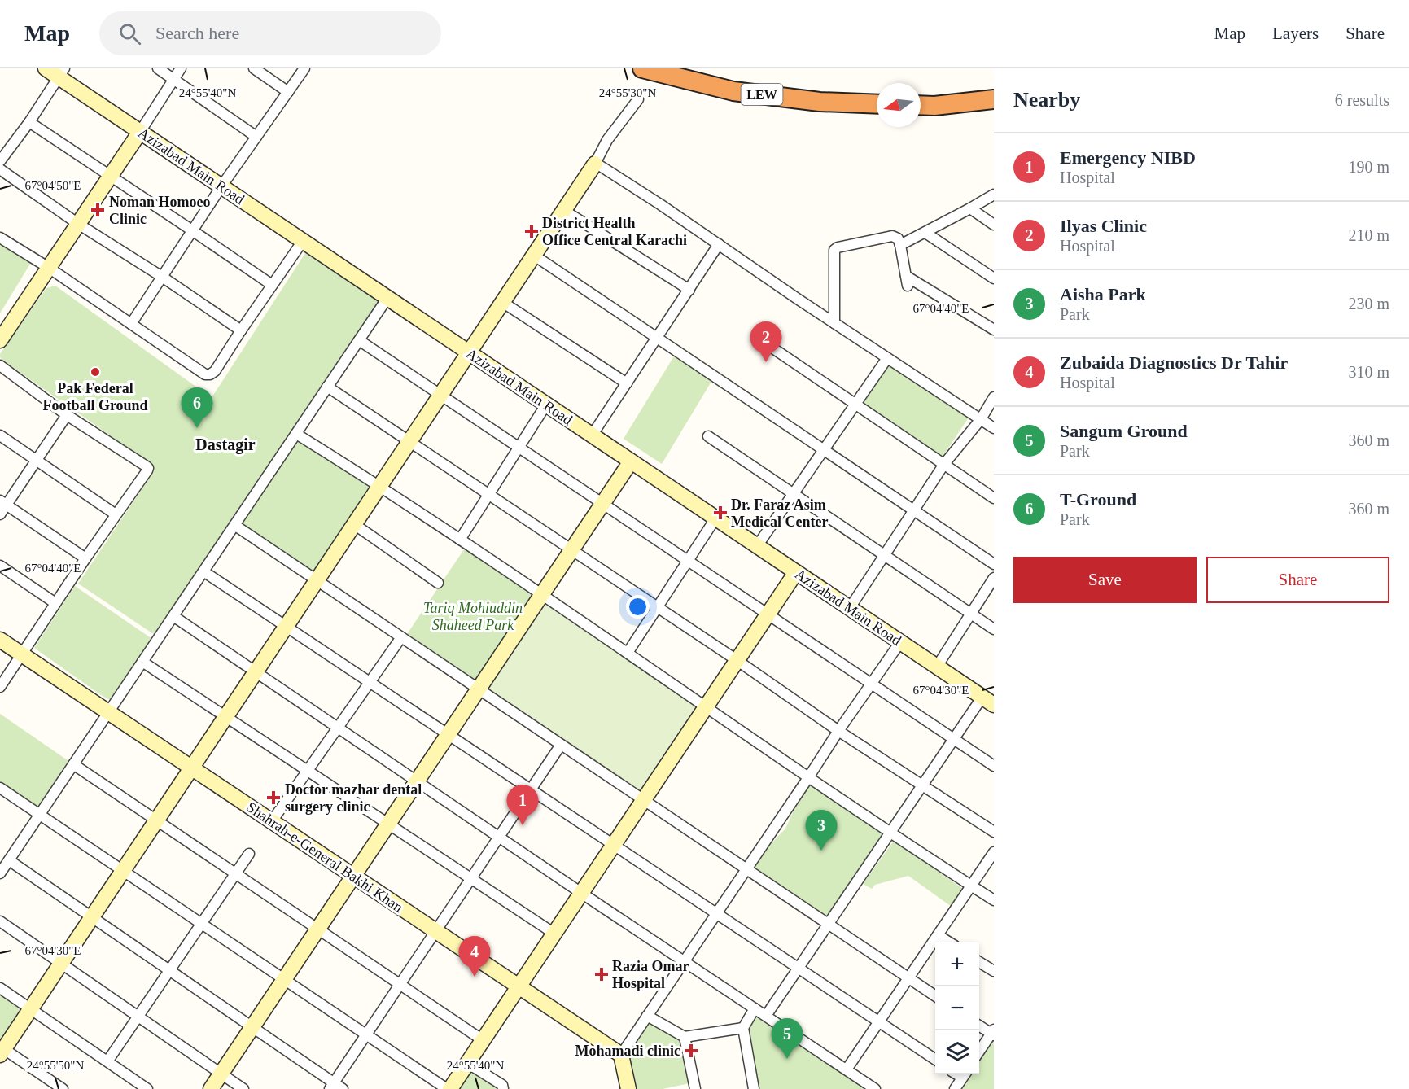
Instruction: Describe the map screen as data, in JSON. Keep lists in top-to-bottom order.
{
  "streets": {
    "highway": ["LEW"],
    "street": ["Azizabad Main Road", "Shahrah-e-General Bakhi Khan"]
  },
  "districts": ["Dastagir"],
  "parks": ["Tariq Mohiuddin Shaheed Park"],
  "places": {
    "health": [
      "Noman Homoeo Clinic",
      "District Health Office Central Karachi",
      "Dr. Faraz Asim Medical Center",
      "Doctor mazhar dental surgery clinic",
      "Razia Omar Hospital",
      "Mohamadi clinic"
    ],
    "other": ["Pak Federal Football Ground"]
  },
  "north": "left",
  "page": {
    "header": "Map",
    "search": "Search here",
    "nav": ["Map", "Layers", "Share"],
    "heading": ["Nearby", "6 results"],
    "list": [
      {
        "mark": "1",
        "name": "Emergency NIBD",
        "note": "Hospital",
        "value": "190 m"
      },
      {
        "mark": "2",
        "name": "Ilyas Clinic",
        "note": "Hospital",
        "value": "210 m"
      },
      {
        "mark": "3",
        "name": "Aisha Park",
        "note": "Park",
        "value": "230 m"
      },
      {
        "mark": "4",
        "name": "Zubaida Diagnostics Dr Tahir",
        "note": "Hospital",
        "value": "310 m"
      },
      {
        "mark": "5",
        "name": "Sangum Ground",
        "note": "Park",
        "value": "360 m"
      },
      {
        "mark": "6",
        "name": "T-Ground",
        "note": "Park",
        "value": "360 m"
      }
    ],
    "pins": [
      "2",
      "6",
      "1",
      "3",
      "4",
      "5"
    ],
    "buttons": ["Save", "Share"],
    "map_buttons": ["+", "−"]
  },
  "coordinates": [
    "24°55'40\"N",
    "24°55'30\"N",
    "67°04'50\"E",
    "67°04'40\"E",
    "67°04'30\"E",
    "24°55'50\"N"
  ]
}
